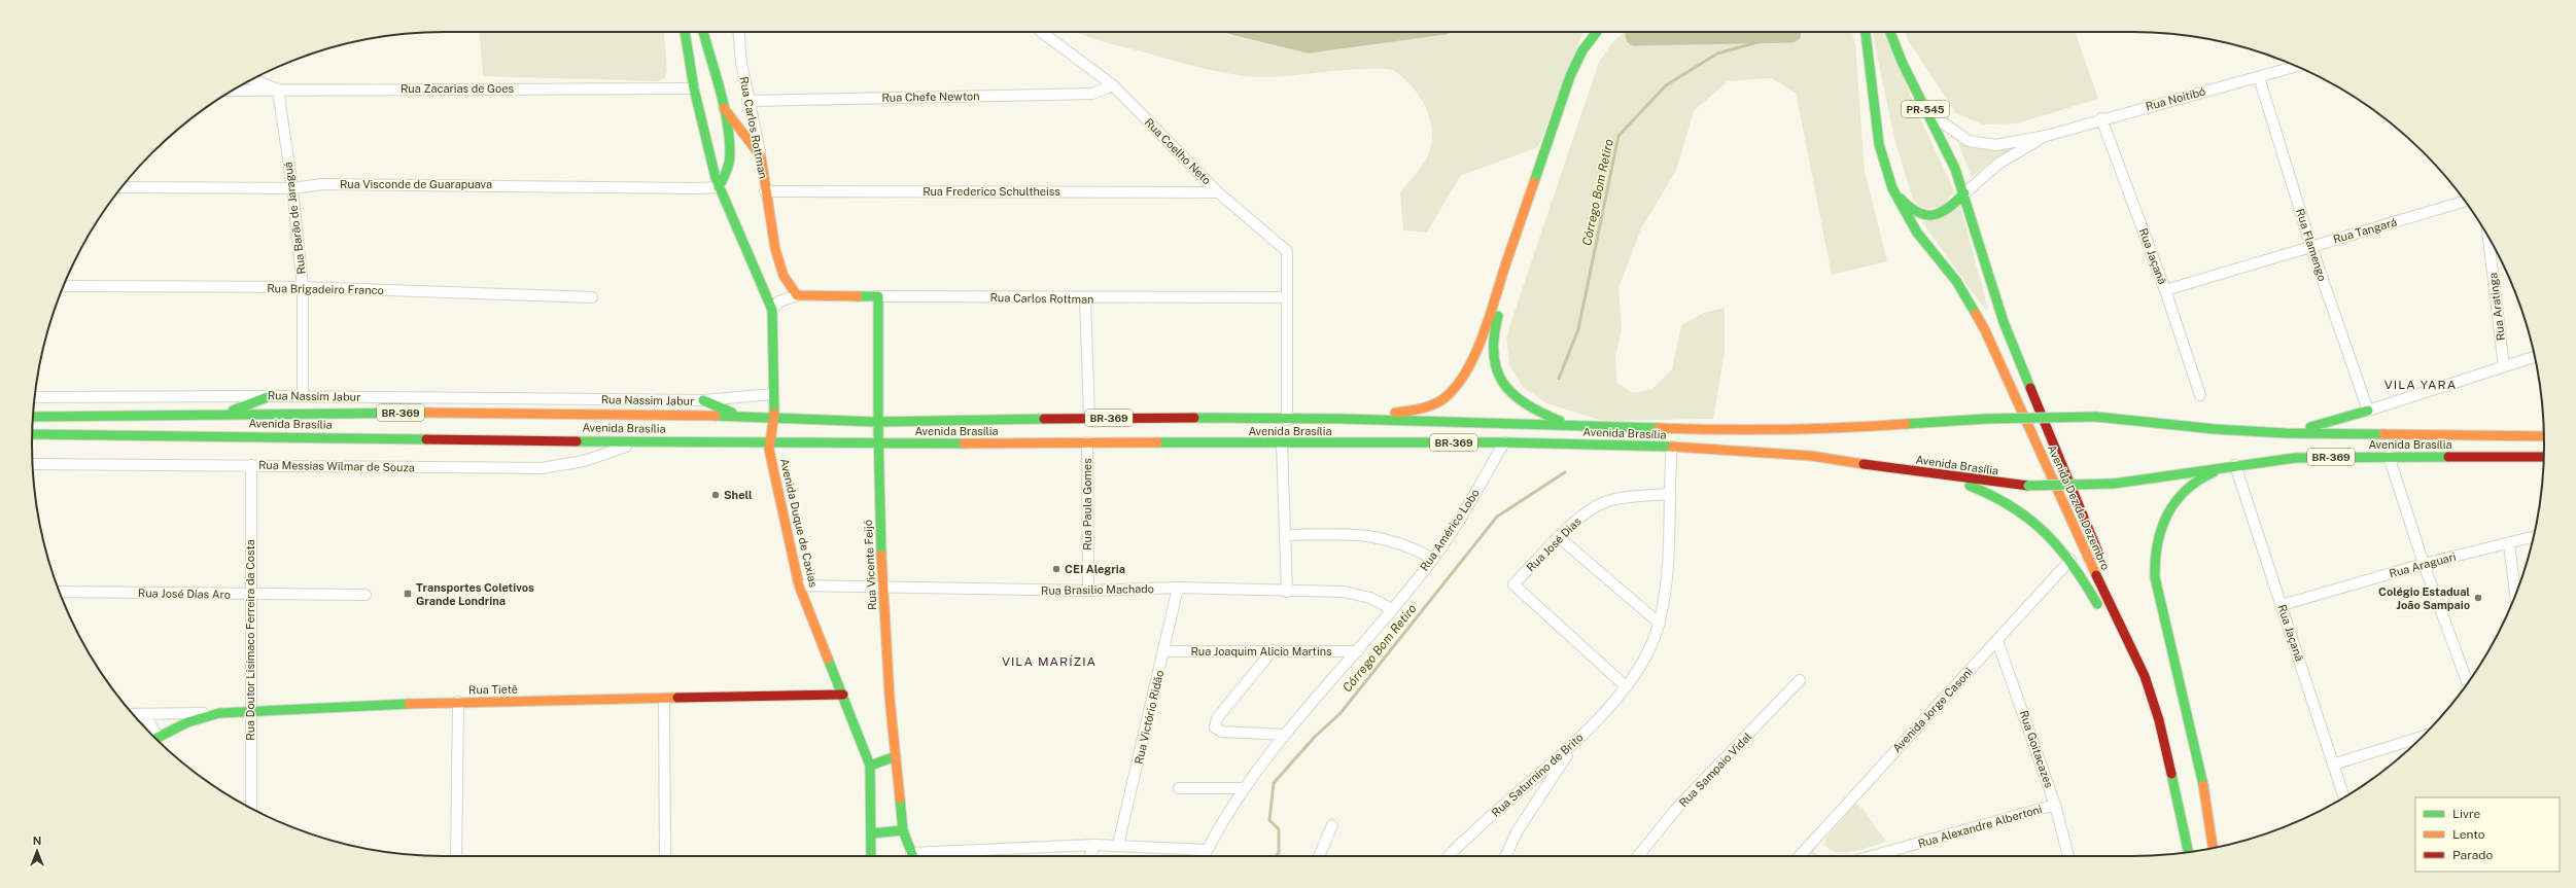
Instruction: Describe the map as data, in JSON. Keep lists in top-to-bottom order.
{
  "streets": {
    "main road": [
      "PR-545",
      "Rua Carlos Rottman",
      "BR-369",
      "Avenida Brasília",
      "Avenida Dez de Dezembro",
      "Avenida Duque de Caxias",
      "Rua Vicente Feijó",
      "Rua Tietê"
    ],
    "street": [
      "Rua Zacarias de Goes",
      "Rua Chefe Newton",
      "Rua Noitibó",
      "Rua Coelho Neto",
      "Rua Visconde de Guarapuava",
      "Rua Frederico Schultheiss",
      "Rua Barão de Jaraguá",
      "Rua Tangará",
      "Rua Flamengo",
      "Rua Jaçanã",
      "Rua Brigadeiro Franco",
      "Rua Aratinga",
      "Rua Nassim Jabur",
      "Rua Messias Wilmar de Souza",
      "Rua Paula Gomes",
      "Rua Américo Lobo",
      "Rua José Dias",
      "Rua Araguari",
      "Rua Brasilio Machado",
      "Rua José Días Aro",
      "Rua Doutor Lisímaco Ferreira da Costa",
      "Rua Joaquim Alicio Martins",
      "Avenida Jorge Casoni",
      "Rua Victório Ridão",
      "Rua Goitacazes",
      "Rua Sampaio Vidal",
      "Rua Saturnino de Brito",
      "Rua Alexandre Albertoni"
    ]
  },
  "crossings": [
    ["Rua Zacarias de Goes", "Rua Barão de Jaraguá"],
    ["Rua Zacarias de Goes", "Avenida Duque de Caxias"],
    ["Rua Chefe Newton", "Rua Carlos Rottman"],
    ["Rua Chefe Newton", "Rua Coelho Neto"],
    ["Rua Noitibó", "PR-545"],
    ["Rua Noitibó", "Rua Flamengo"],
    ["Rua Noitibó", "Rua Jaçanã"],
    ["Rua Noitibó", "Avenida Dez de Dezembro"],
    ["PR-545", "Avenida Dez de Dezembro"],
    ["Rua Carlos Rottman", "Rua Coelho Neto"],
    ["Rua Carlos Rottman", "Rua Frederico Schultheiss"],
    ["Rua Carlos Rottman", "Avenida Duque de Caxias"],
    ["Rua Carlos Rottman", "Rua Vicente Feijó"],
    ["Rua Coelho Neto", "Rua Frederico Schultheiss"],
    ["Rua Visconde de Guarapuava", "Rua Barão de Jaraguá"],
    ["Rua Visconde de Guarapuava", "Avenida Duque de Caxias"],
    ["Rua Barão de Jaraguá", "Rua Brigadeiro Franco"],
    ["Rua Barão de Jaraguá", "Rua Nassim Jabur"],
    ["Rua Tangará", "Rua Flamengo"],
    ["Rua Tangará", "Rua Jaçanã"],
    ["Rua Jaçanã", "Avenida Brasília"],
    ["Rua Jaçanã", "Rua Araguari"],
    ["Rua Nassim Jabur", "Avenida Duque de Caxias"],
    ["Avenida Brasília", "Rua Messias Wilmar de Souza"],
    ["Avenida Brasília", "Rua Paula Gomes"],
    ["Avenida Brasília", "Avenida Duque de Caxias"],
    ["Avenida Brasília", "Rua Américo Lobo"],
    ["Avenida Brasília", "Rua Vicente Feijó"],
    ["Avenida Brasília", "Rua Saturnino de Brito"],
    ["Rua Messias Wilmar de Souza", "Rua Doutor Lisímaco Ferreira da Costa"],
    ["Rua Paula Gomes", "Rua Brasilio Machado"],
    ["Avenida Duque de Caxias", "Rua Brasilio Machado"],
    ["Avenida Duque de Caxias", "Rua Tietê"],
    ["Rua Américo Lobo", "Rua Brasilio Machado"],
    ["Rua Américo Lobo", "Rua Joaquim Alicio Martins"],
    ["Rua José Dias", "Rua Saturnino de Brito"],
    ["Rua Vicente Feijó", "Rua Brasilio Machado"],
    ["Rua Brasilio Machado", "Rua Victório Ridão"],
    ["Rua José Días Aro", "Rua Doutor Lisímaco Ferreira da Costa"],
    ["Rua Doutor Lisímaco Ferreira da Costa", "Rua Tietê"],
    ["Rua Joaquim Alicio Martins", "Rua Victório Ridão"],
    ["Avenida Jorge Casoni", "Rua Goitacazes"],
    ["Rua Goitacazes", "Rua Alexandre Albertoni"]
  ],
  "districts": ["VILA YARA", "VILA MARÍZIA"],
  "water": ["Córrego Bom Retiro"],
  "places": {
    "other": ["Shell", "CEI Alegria", "Colégio Estadual João Sampaio"],
    "transit": ["Transportes Coletivos Grande Londrina"]
  },
  "legend": ["Livre", "Lento", "Parado"],
  "north": "top"
}
